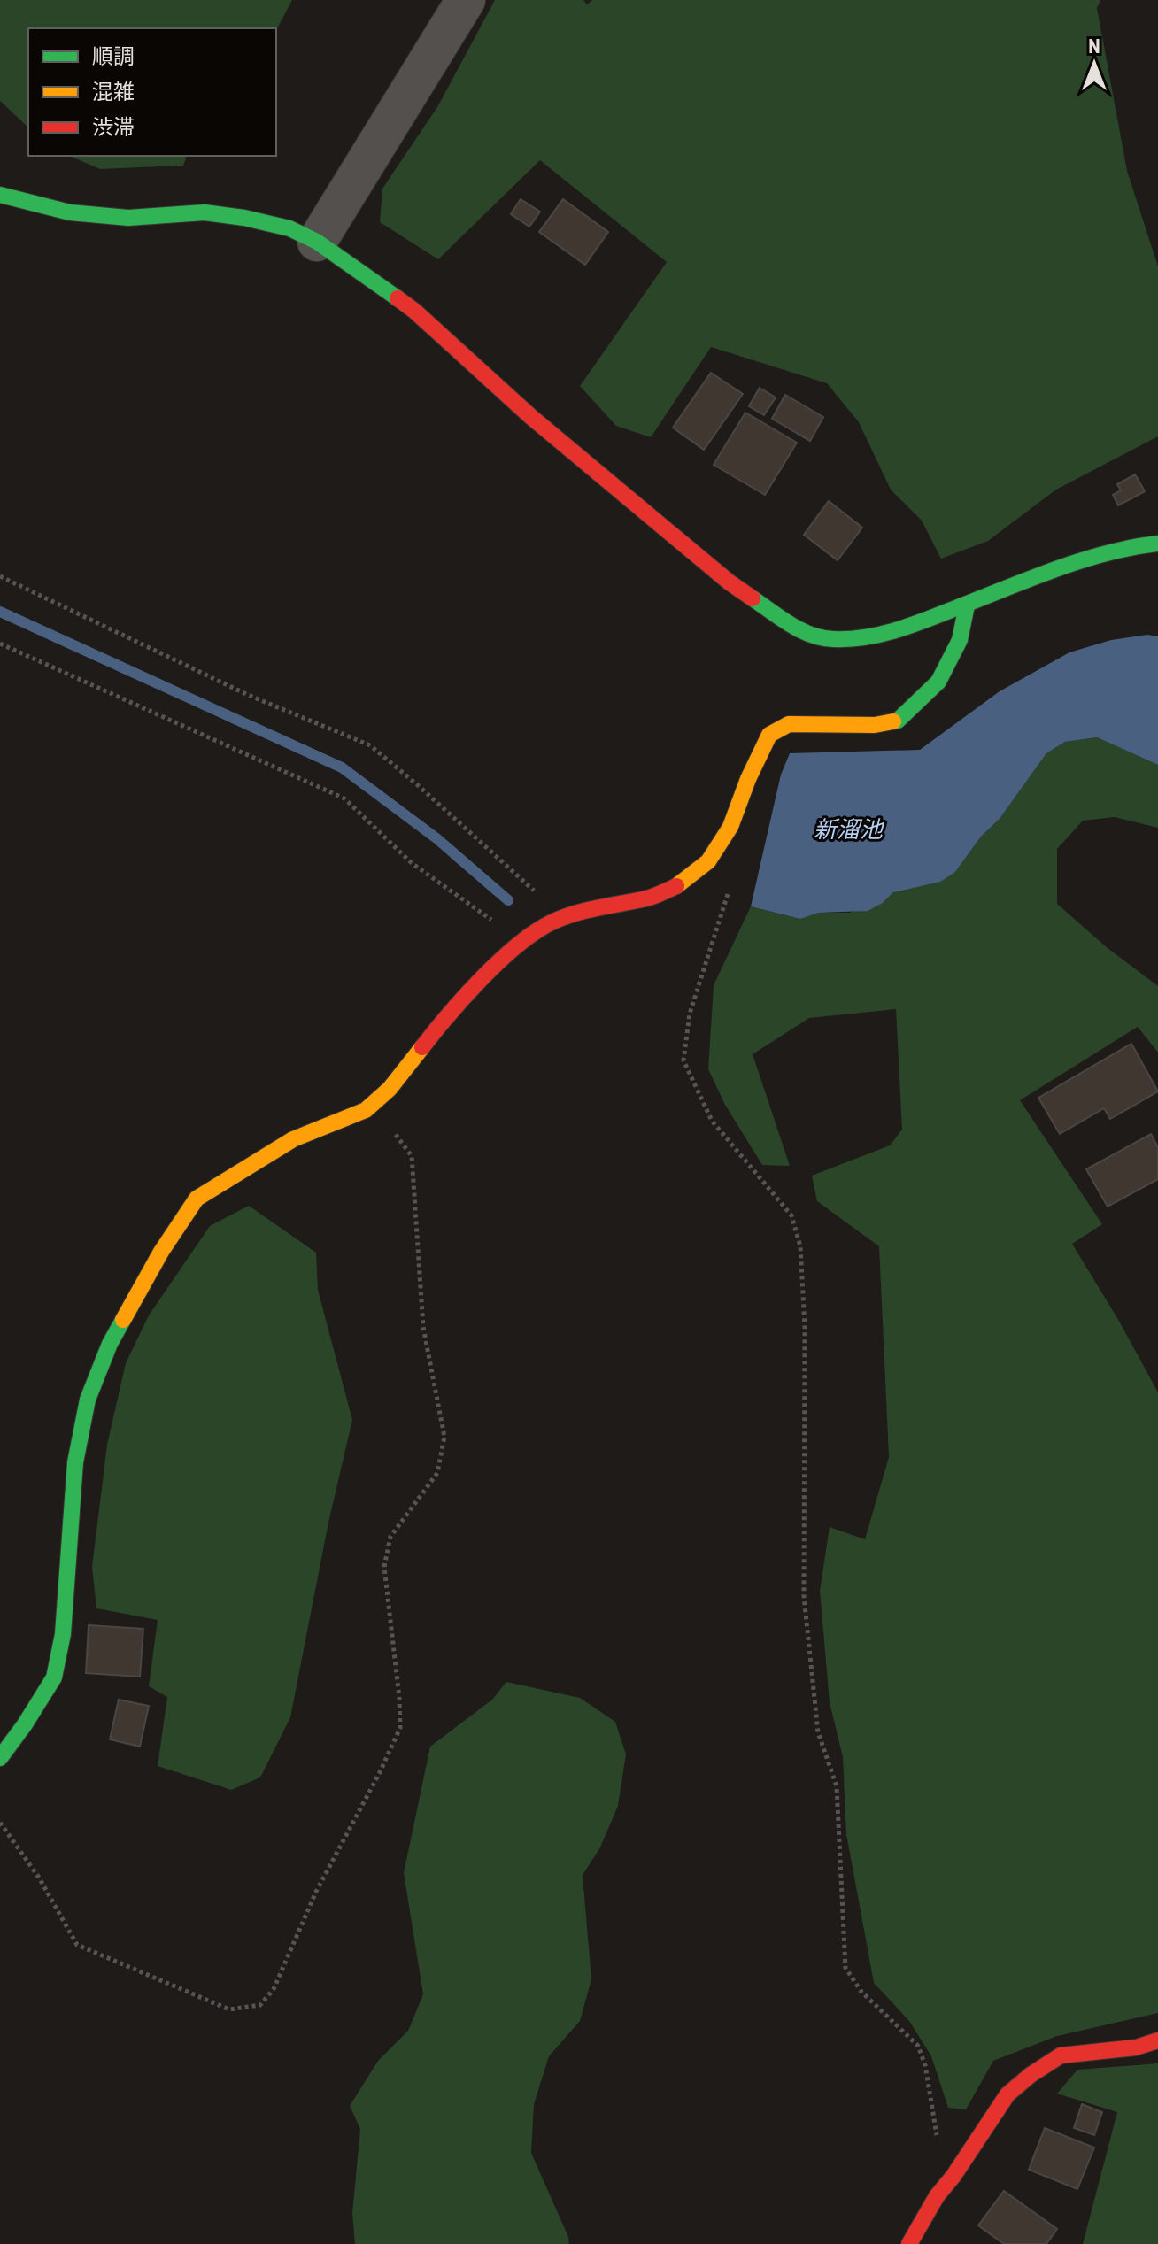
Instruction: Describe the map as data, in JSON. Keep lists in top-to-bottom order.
{
  "water": ["新溜池"],
  "legend": ["順調", "混雑", "渋滞"],
  "north": "top"
}
